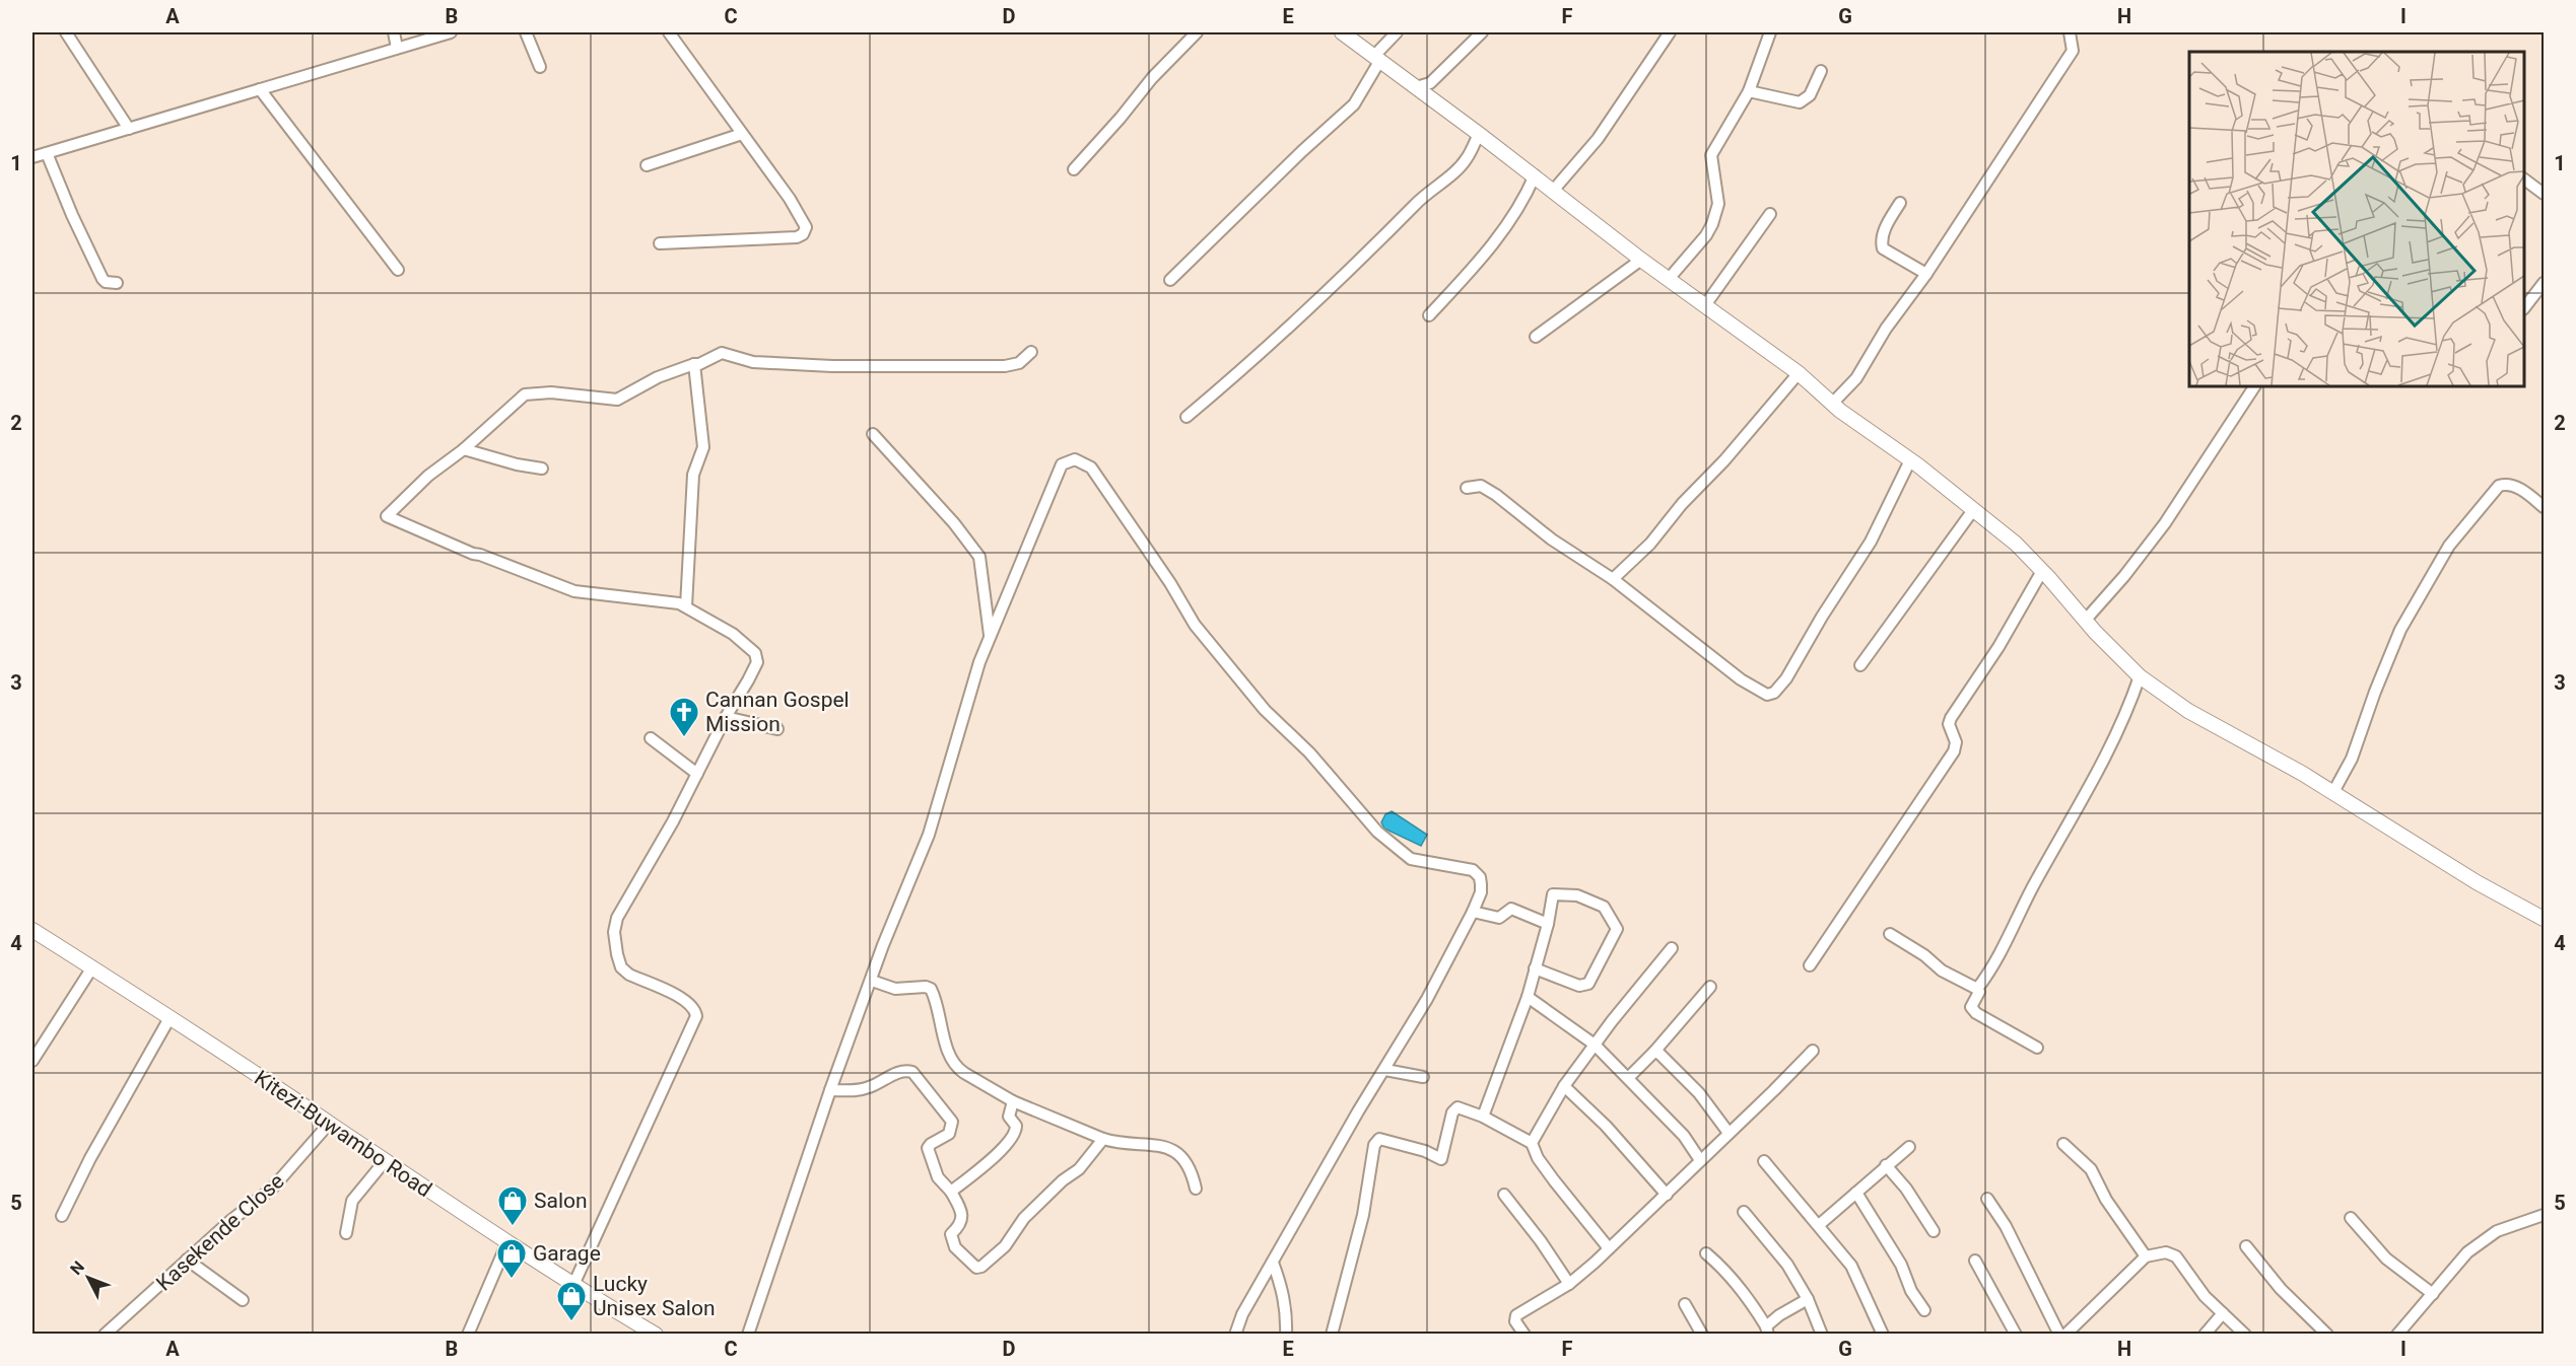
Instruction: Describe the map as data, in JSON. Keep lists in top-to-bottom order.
{
  "streets": {
    "street": ["Kitezi-Buwambo Road", "Kasekende Close"]
  },
  "crossings": [
    ["Kitezi-Buwambo Road", "Kasekende Close"]
  ],
  "places": {
    "church": ["Cannan Gospel Mission"],
    "shop": ["Salon", "Garage", "Lucky Unisex Salon"]
  },
  "north": "top left",
  "grid": {
    "columns": [
      "A",
      "B",
      "C",
      "D",
      "E",
      "F",
      "G",
      "H",
      "I"
    ],
    "rows": [
      "1",
      "2",
      "3",
      "4",
      "5"
    ]
  }
}
